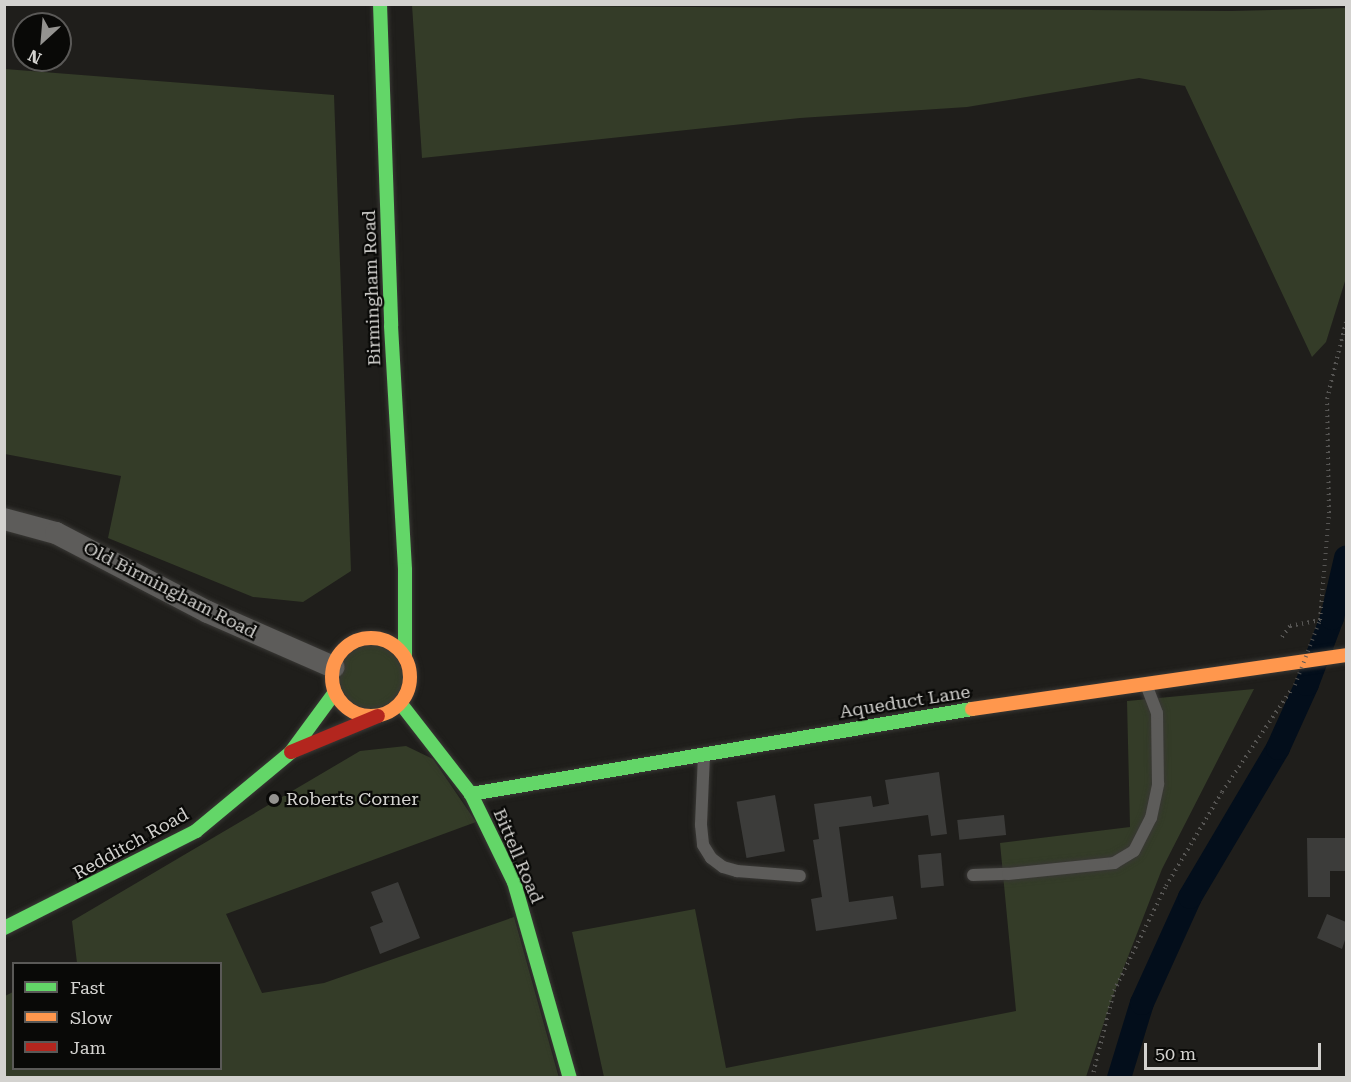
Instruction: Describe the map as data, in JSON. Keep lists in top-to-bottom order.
{
  "streets": {
    "main road": [
      "Birmingham Road",
      "Aqueduct Lane",
      "Redditch Road",
      "Bittell Road"
    ],
    "street": ["Old Birmingham Road"]
  },
  "crossings": [
    ["Birmingham Road", "Old Birmingham Road"],
    ["Birmingham Road", "Redditch Road"],
    ["Birmingham Road", "Bittell Road"],
    ["Old Birmingham Road", "Redditch Road"],
    ["Old Birmingham Road", "Bittell Road"],
    ["Aqueduct Lane", "Bittell Road"],
    ["Redditch Road", "Bittell Road"]
  ],
  "places": ["Roberts Corner"],
  "legend": ["Fast", "Slow", "Jam"],
  "scale_bar": "50 m",
  "north": "bottom left"
}
